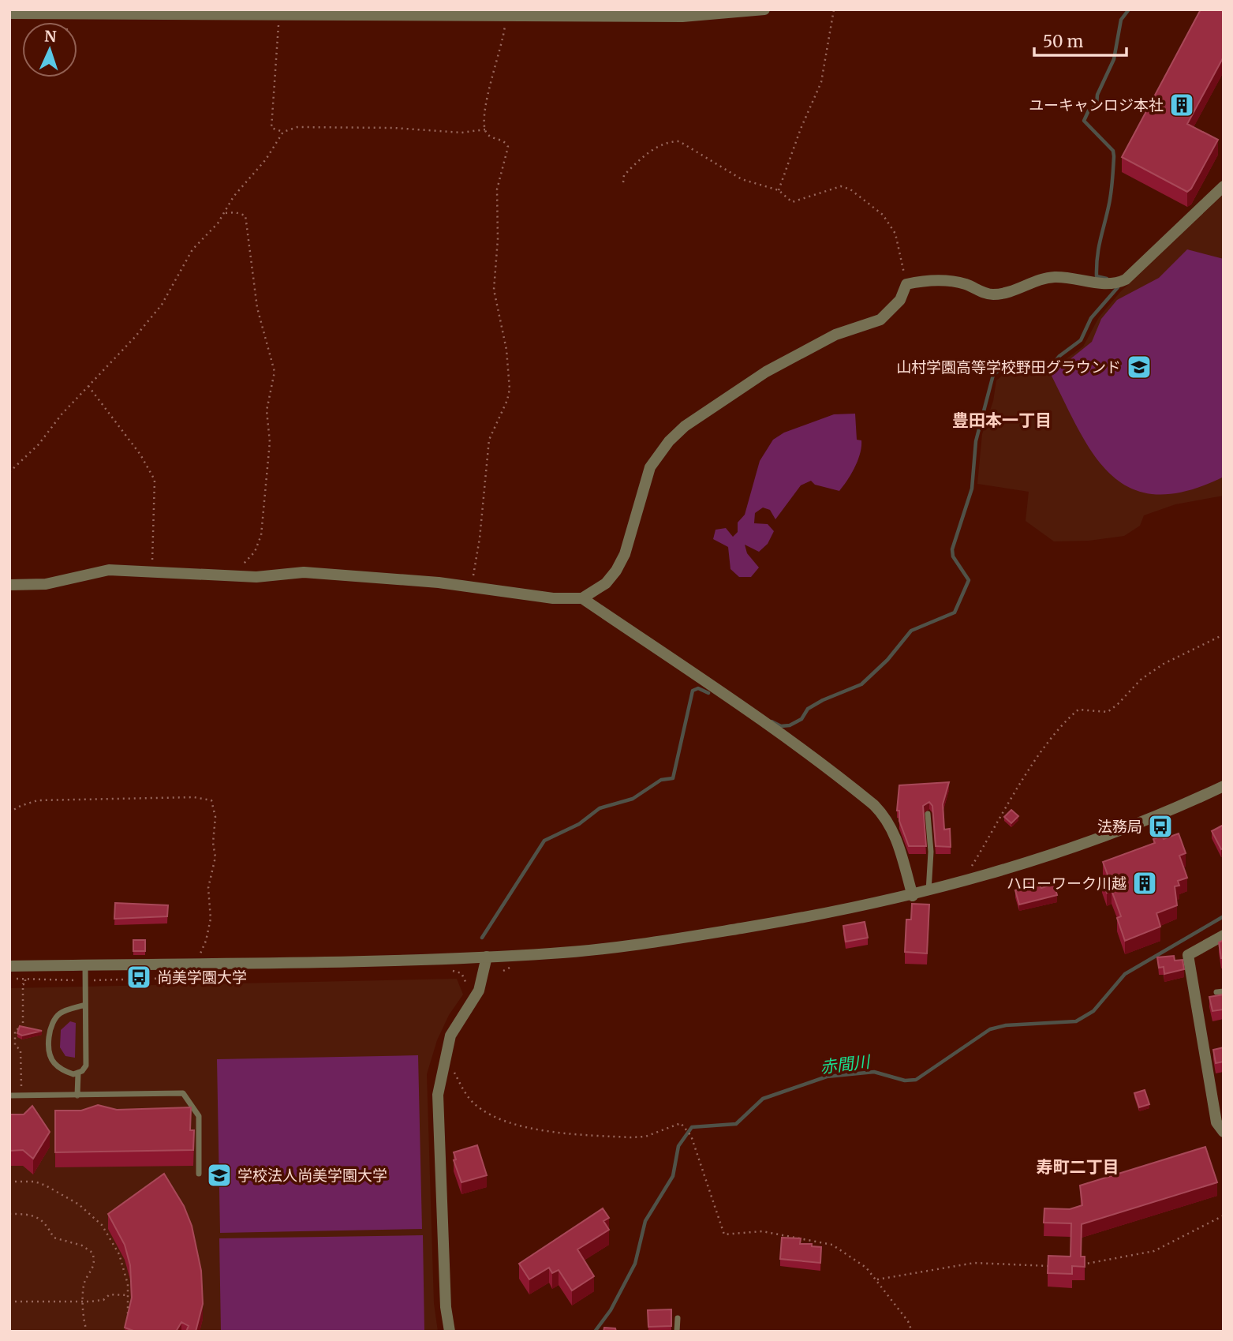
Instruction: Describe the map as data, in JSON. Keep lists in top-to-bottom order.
{
  "districts": ["豊田本一丁目", "寿町二丁目"],
  "water": ["赤間川"],
  "places": {
    "building": ["ユーキャンロジ本社", "ハローワーク川越"],
    "school or university": ["山村学園高等学校野田グラウンド", "学校法人尚美学園大学"],
    "bus stop": ["法務局", "尚美学園大学"]
  },
  "scale_bar": "50 m",
  "north": "top"
}
